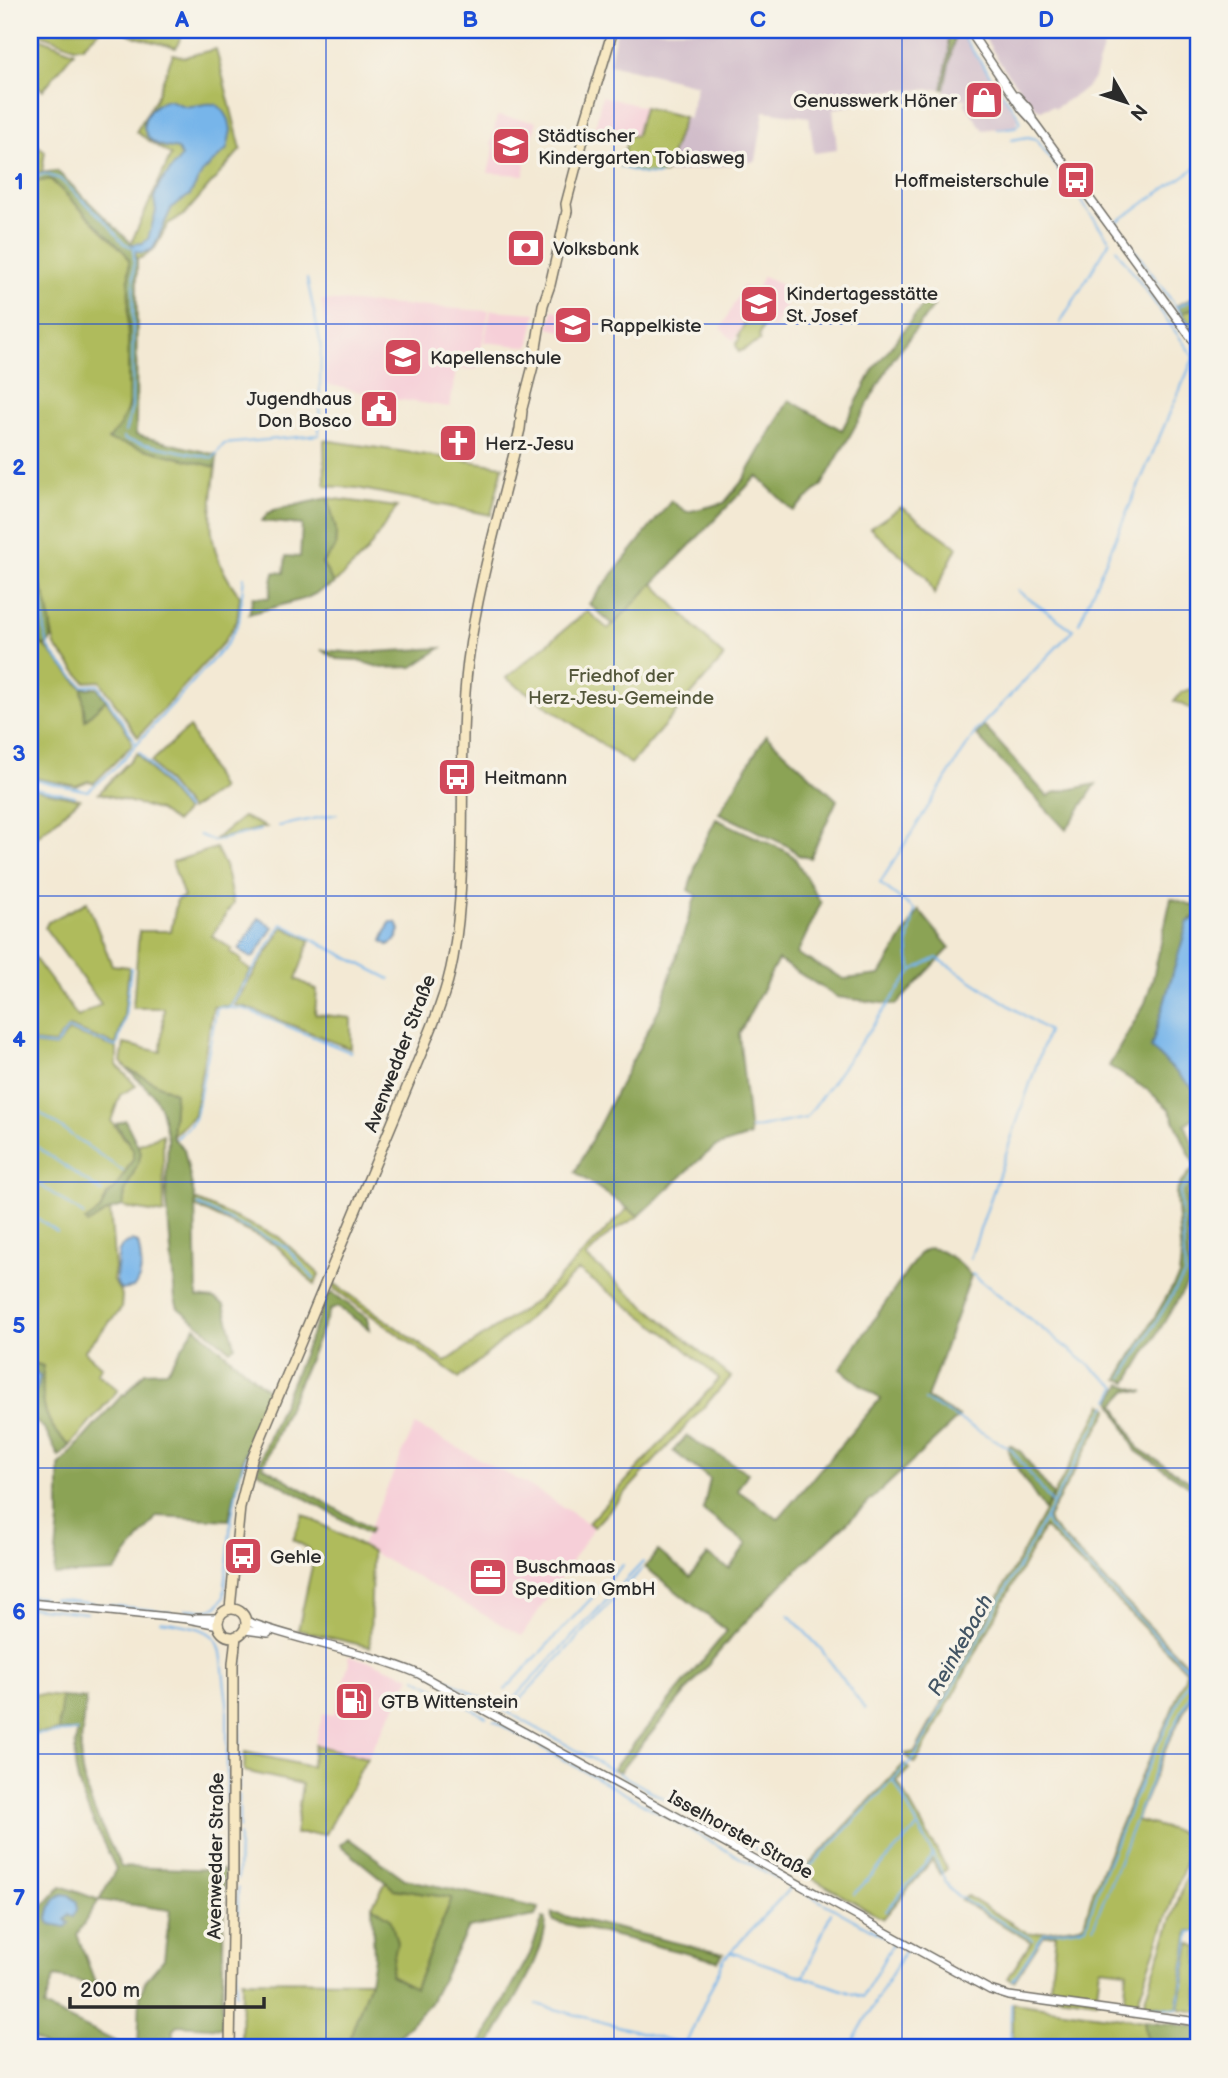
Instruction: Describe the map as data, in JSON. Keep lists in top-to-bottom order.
{
  "streets": {
    "main road": ["Avenwedder Straße"],
    "street": ["Isselhorster Straße"]
  },
  "water": ["Reinkebach"],
  "parks": ["Friedhof der Herz-Jesu-Gemeinde"],
  "places": {
    "shop": ["Genusswerk Höner"],
    "school or university": [
      "Städtischer Kindergarten Tobiasweg",
      "Kindertagesstätte St. Josef",
      "Rappelkiste",
      "Kapellenschule"
    ],
    "bus stop": ["Hoffmeisterschule", "Heitmann", "Gehle"],
    "bank": ["Volksbank"],
    "public building": ["Jugendhaus Don Bosco"],
    "church": ["Herz-Jesu"],
    "office": ["Buschmaas Spedition GmbH"],
    "fuel station": ["GTB Wittenstein"]
  },
  "scale_bar": "200 m",
  "north": "bottom right",
  "grid": {
    "columns": [
      "A",
      "B",
      "C",
      "D"
    ],
    "rows": [
      "1",
      "2",
      "3",
      "4",
      "5",
      "6",
      "7"
    ]
  }
}
